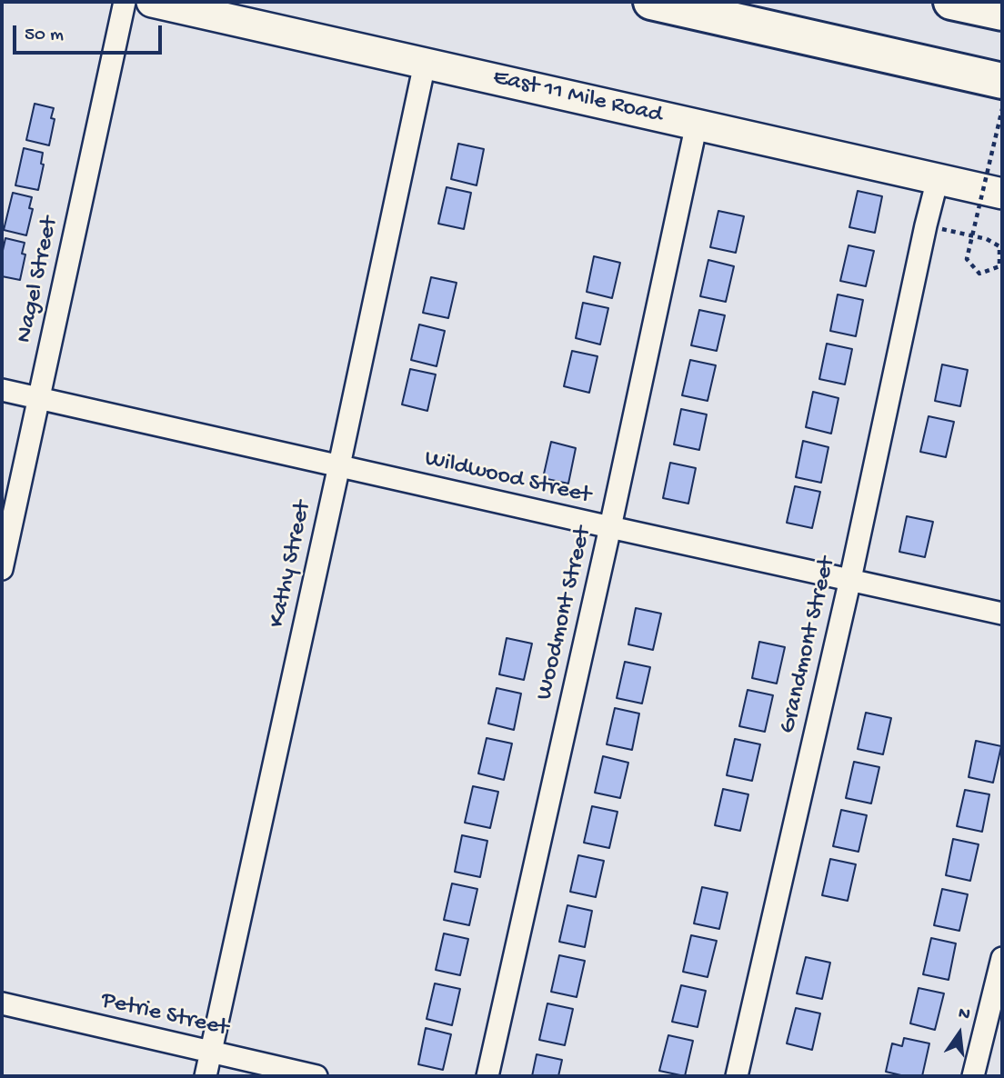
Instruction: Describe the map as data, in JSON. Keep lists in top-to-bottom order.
{
  "streets": {
    "main road": ["East 11 Mile Road"],
    "street": [
      "Nagel Street",
      "Wildwood Street",
      "Kathy Street",
      "Woodmont Street",
      "Grandmont Street",
      "Petrie Street"
    ]
  },
  "crossings": [
    ["East 11 Mile Road", "Kathy Street"],
    ["East 11 Mile Road", "Woodmont Street"],
    ["East 11 Mile Road", "Grandmont Street"],
    ["Nagel Street", "Wildwood Street"],
    ["Wildwood Street", "Kathy Street"],
    ["Wildwood Street", "Woodmont Street"],
    ["Wildwood Street", "Grandmont Street"],
    ["Kathy Street", "Petrie Street"]
  ],
  "scale_bar": "50 m",
  "north": "top"
}
